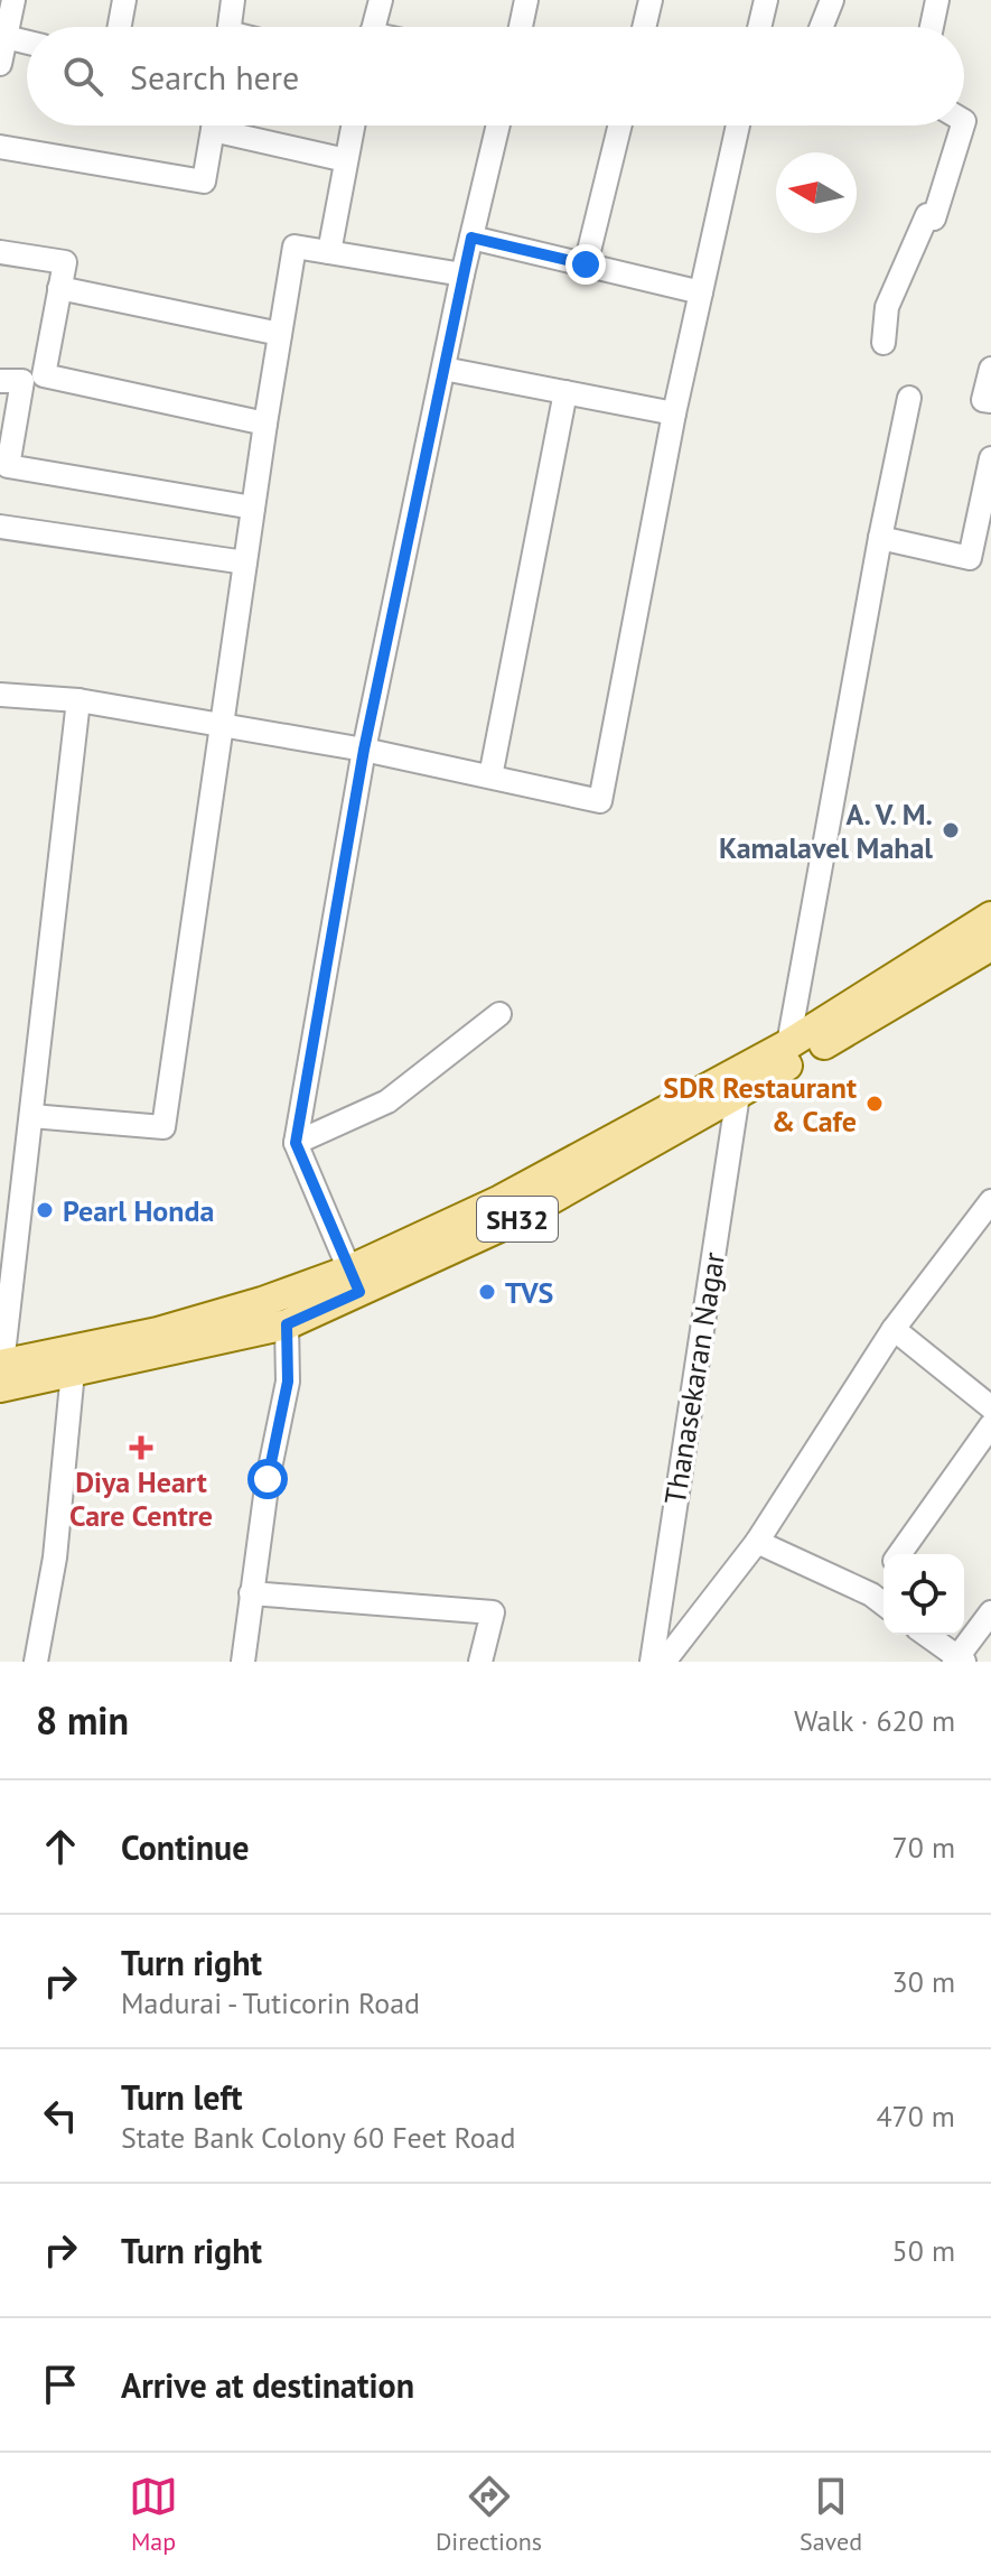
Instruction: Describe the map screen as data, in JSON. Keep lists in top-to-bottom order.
{
  "streets": {
    "main road": ["SH32"],
    "street": ["Thanasekaran Nagar"]
  },
  "crossings": [
    ["SH32", "Thanasekaran Nagar"]
  ],
  "places": {
    "other": [
      "A. V. M. Kamalavel Mahal",
      "SDR Restaurant & Cafe",
      "Pearl Honda",
      "TVS"
    ],
    "health": ["Diya Heart Care Centre"]
  },
  "north": "left",
  "page": {
    "search": "Search here",
    "heading": ["8 min", "Walk · 620 m"],
    "list": [
      ["Continue", "70 m"],
      ["Turn right", "Madurai - Tuticorin Road", "30 m"],
      ["Turn left", "State Bank Colony 60 Feet Road", "470 m"],
      ["Turn right", "50 m"],
      "Arrive at destination"
    ],
    "nav": ["Map", "Directions", "Saved"]
  }
}
